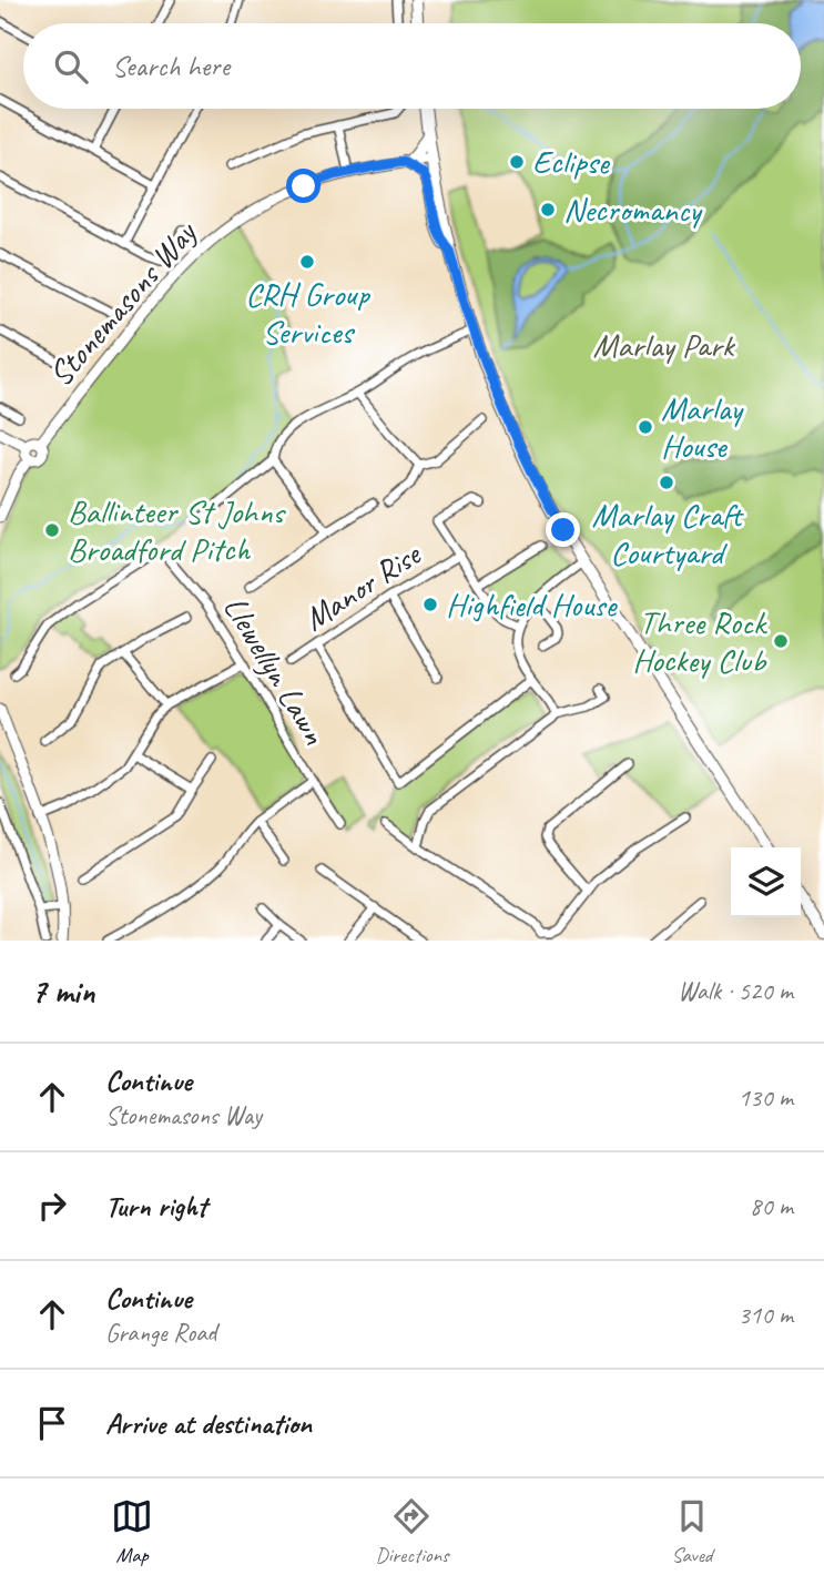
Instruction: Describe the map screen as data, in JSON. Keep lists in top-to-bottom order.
{
  "streets": {
    "street": ["Stonemasons Way", "Manor Rise", "Llewellyn Lawn"]
  },
  "parks": ["Marlay Park"],
  "places": [
    "Eclipse",
    "Necromancy",
    "CRH Group Services",
    "Marlay House",
    "Marlay Craft Courtyard",
    "Ballinteer St Johns Broadford Pitch",
    "Highfield House",
    "Three Rock Hockey Club"
  ],
  "page": {
    "search": "Search here",
    "heading": ["7 min", "Walk · 520 m"],
    "list": [
      ["Continue", "Stonemasons Way", "130 m"],
      ["Turn right", "80 m"],
      ["Continue", "Grange Road", "310 m"],
      "Arrive at destination"
    ],
    "nav": ["Map", "Directions", "Saved"]
  }
}
